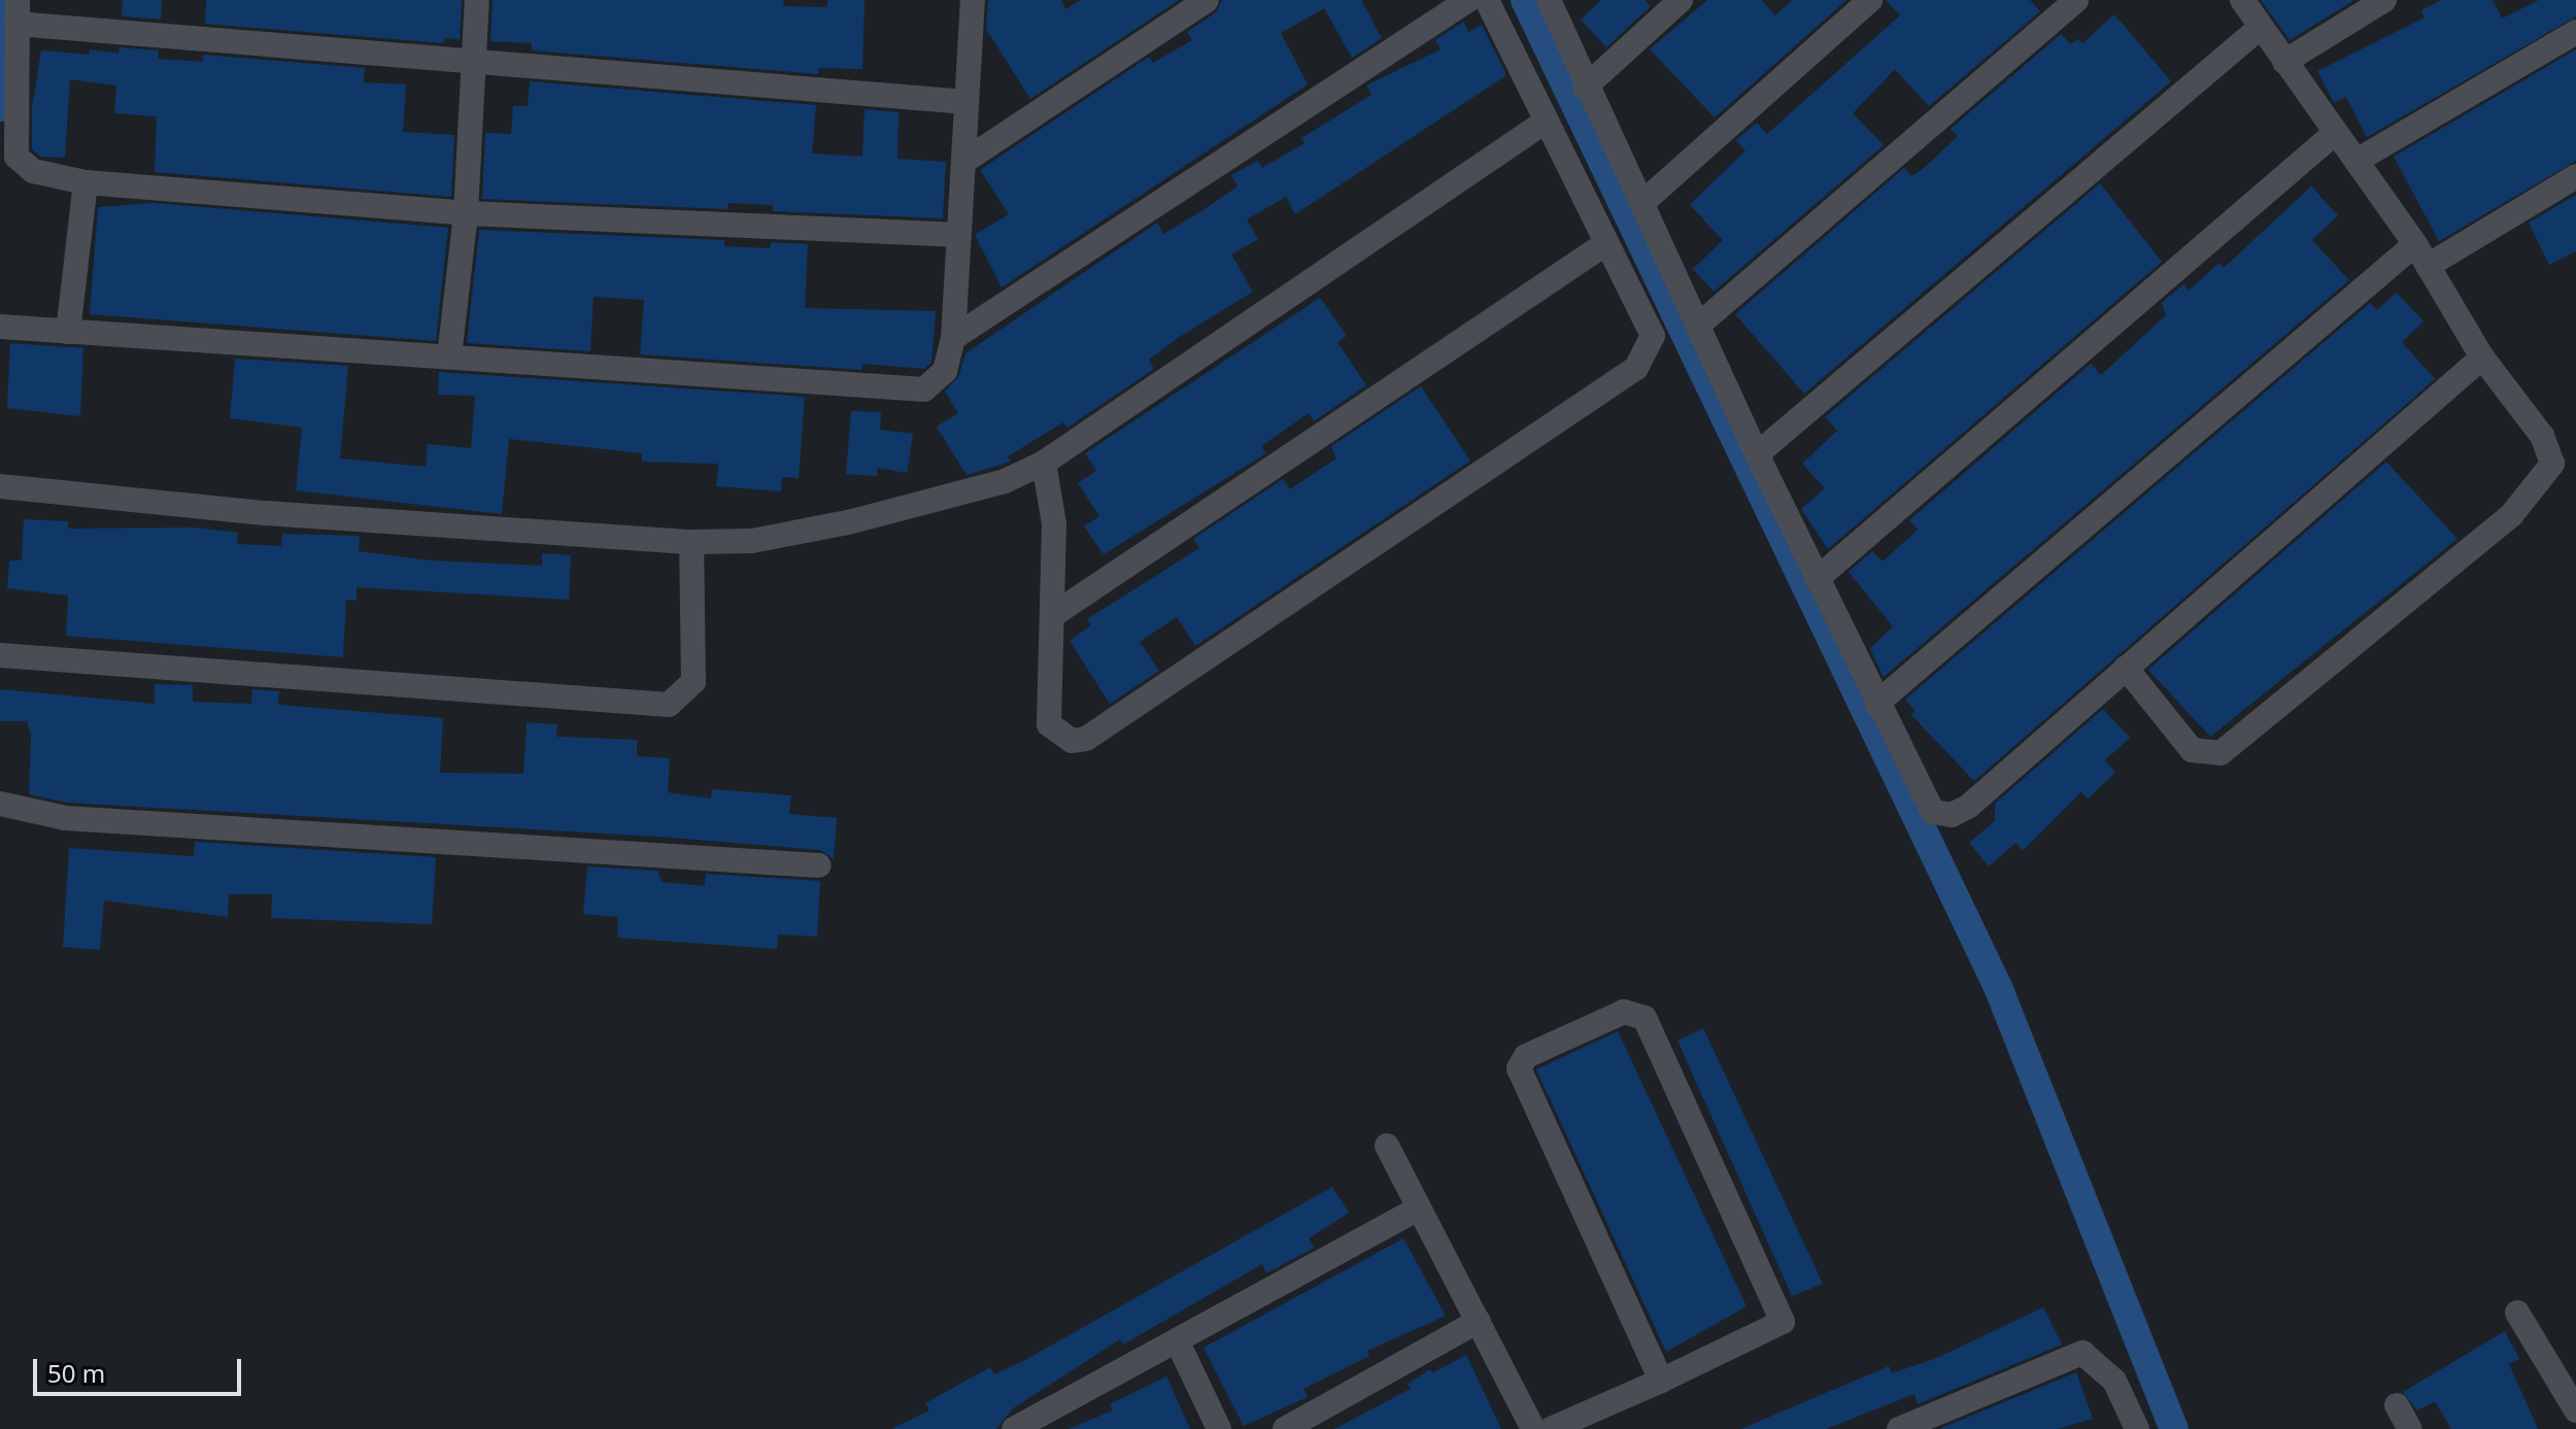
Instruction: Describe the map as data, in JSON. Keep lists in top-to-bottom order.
{
  "scale_bar": "50 m"
}
